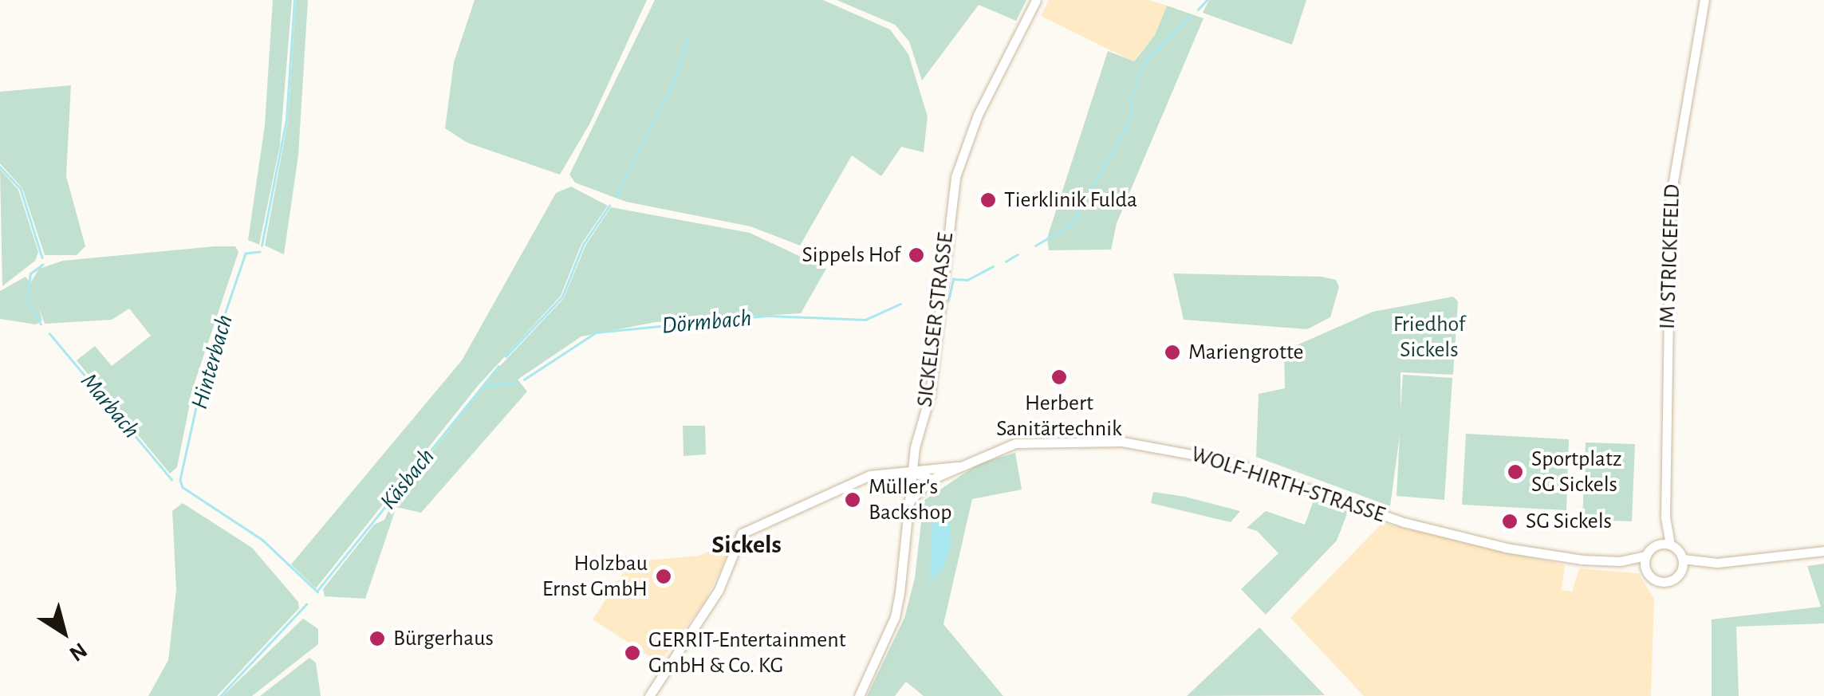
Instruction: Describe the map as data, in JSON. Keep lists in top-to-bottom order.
{
  "streets": {
    "street": ["IM STRICKEFELD", "SICKELSER STRASSE", "WOLF-HIRTH-STRASSE"]
  },
  "crossings": [
    ["SICKELSER STRASSE", "WOLF-HIRTH-STRASSE"]
  ],
  "districts": ["Sickels"],
  "water": [
    "Dörmbach",
    "Hinterbach",
    "Marbach",
    "Käsbach"
  ],
  "parks": ["Friedhof Sickels"],
  "places": [
    "Tierklinik Fulda",
    "Sippels Hof",
    "Mariengrotte",
    "Herbert Sanitärtechnik",
    "Sportplatz SG Sickels",
    "Müller's Backshop",
    "SG Sickels",
    "Holzbau Ernst GmbH",
    "Bürgerhaus",
    "GERRIT-Entertainment GmbH & Co. KG"
  ],
  "north": "bottom right"
}
